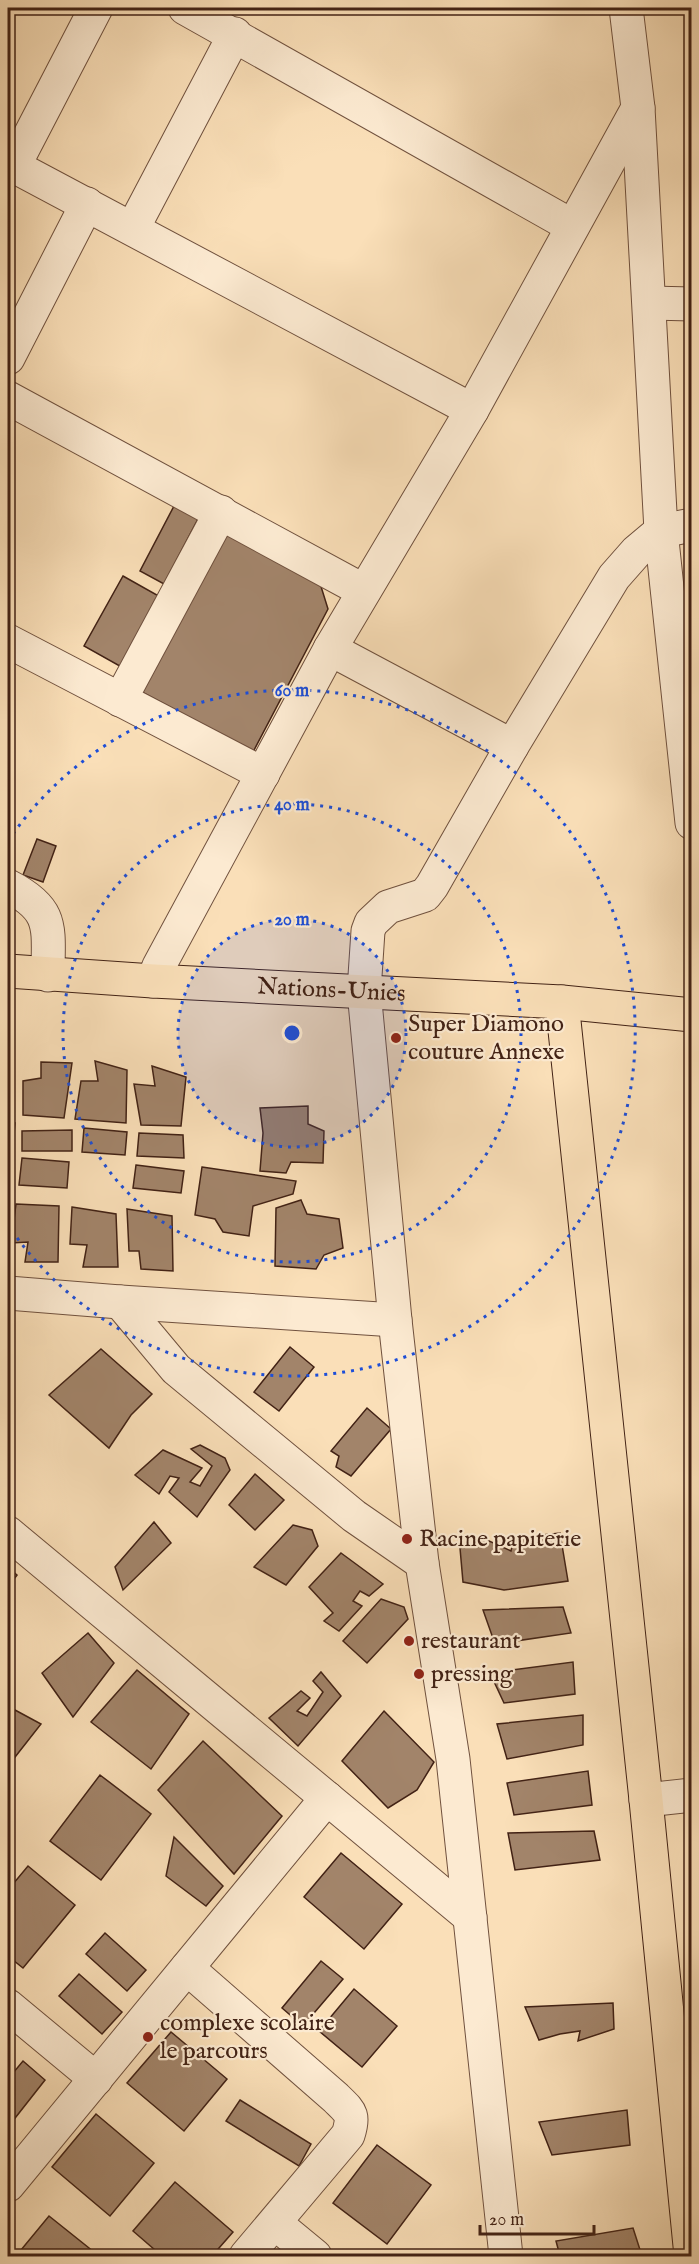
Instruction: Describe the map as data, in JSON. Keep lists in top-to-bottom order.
{
  "streets": {
    "main road": ["Nations-Unies"]
  },
  "places": [
    "Super Diamono couture Annexe",
    "Racine papiterie",
    "restaurant",
    "pressing",
    "complexe scolaire le parcours"
  ],
  "scale_bar": "20 m",
  "rings": ["60 m", "40 m", "20 m"]
}
